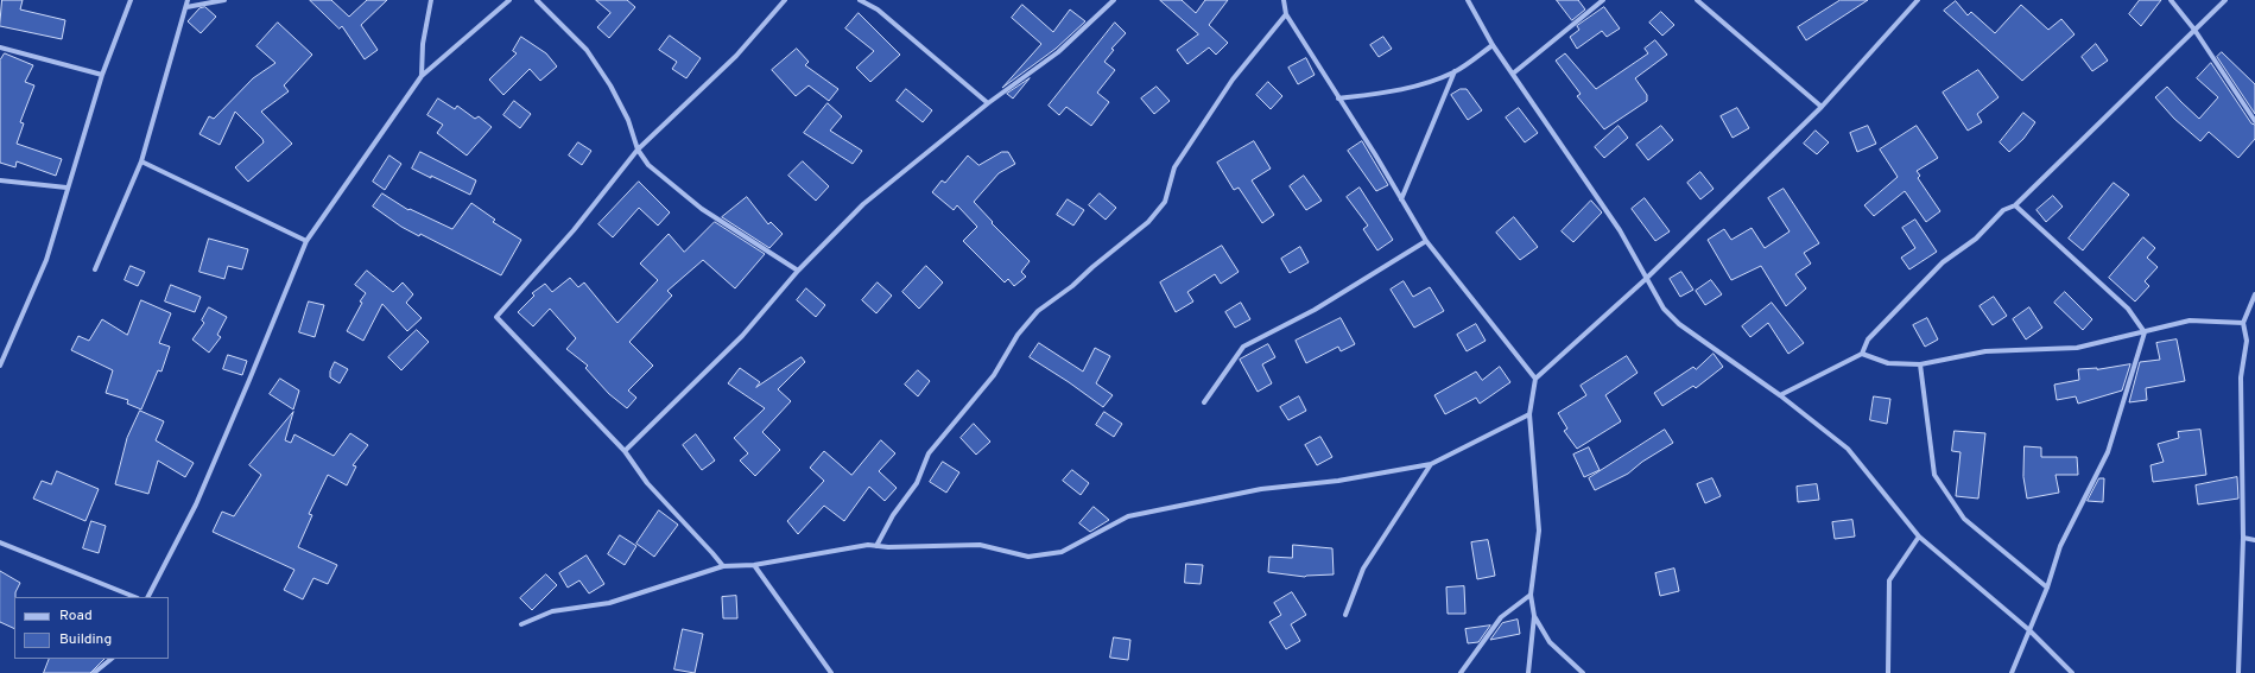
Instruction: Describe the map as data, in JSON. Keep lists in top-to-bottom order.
{
  "legend": ["Road", "Building"]
}
